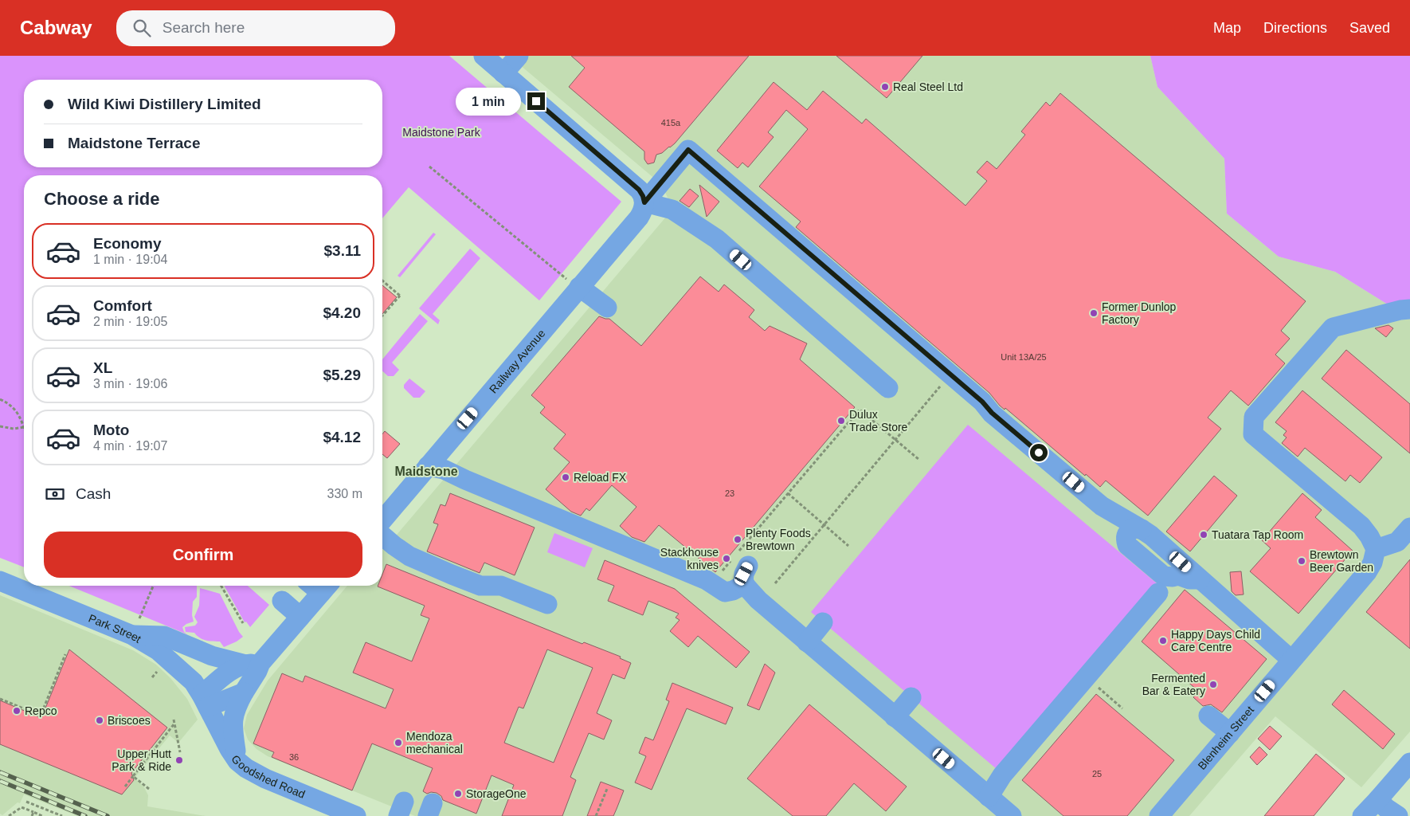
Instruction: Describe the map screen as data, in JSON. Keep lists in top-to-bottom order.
{
  "streets": {
    "street": [
      "Railway Avenue",
      "Park Street",
      "Blenheim Street",
      "Goodshed Road"
    ]
  },
  "crossings": [
    ["Railway Avenue", "Blenheim Street"],
    ["Park Street", "Goodshed Road"]
  ],
  "districts": ["Maidstone"],
  "parks": ["Maidstone Park"],
  "places": [
    "Real Steel Ltd",
    "Former Dunlop Factory",
    "Dulux Trade Store",
    "Reload FX",
    "Tuatara Tap Room",
    "Plenty Foods Brewtown",
    "Stackhouse knives",
    "Brewtown Beer Garden",
    "Happy Days Child Care Centre",
    "Fermented Bar & Eatery",
    "Repco",
    "Briscoes",
    "Mendoza mechanical",
    "Upper Hutt Park & Ride",
    "StorageOne"
  ],
  "house_numbers": [
    "415a",
    "Unit 13A/25",
    "23",
    "36",
    "25"
  ],
  "page": {
    "header": "Cabway",
    "search": "Search here",
    "nav": ["Map", "Directions", "Saved"],
    "banner": ["Wild Kiwi Distillery Limited", "Maidstone Terrace"],
    "bubble": "1 min",
    "heading": "Choose a ride",
    "list": [
      {
        "name": "Economy",
        "note": "1 min · 19:04",
        "value": "$3.11"
      },
      {
        "name": "Comfort",
        "note": "2 min · 19:05",
        "value": "$4.20"
      },
      {
        "name": "XL",
        "note": "3 min · 19:06",
        "value": "$5.29"
      },
      {
        "name": "Moto",
        "note": "4 min · 19:07",
        "value": "$4.12"
      }
    ],
    "pay": ["Cash", "330 m"],
    "buttons": "Confirm"
  }
}
